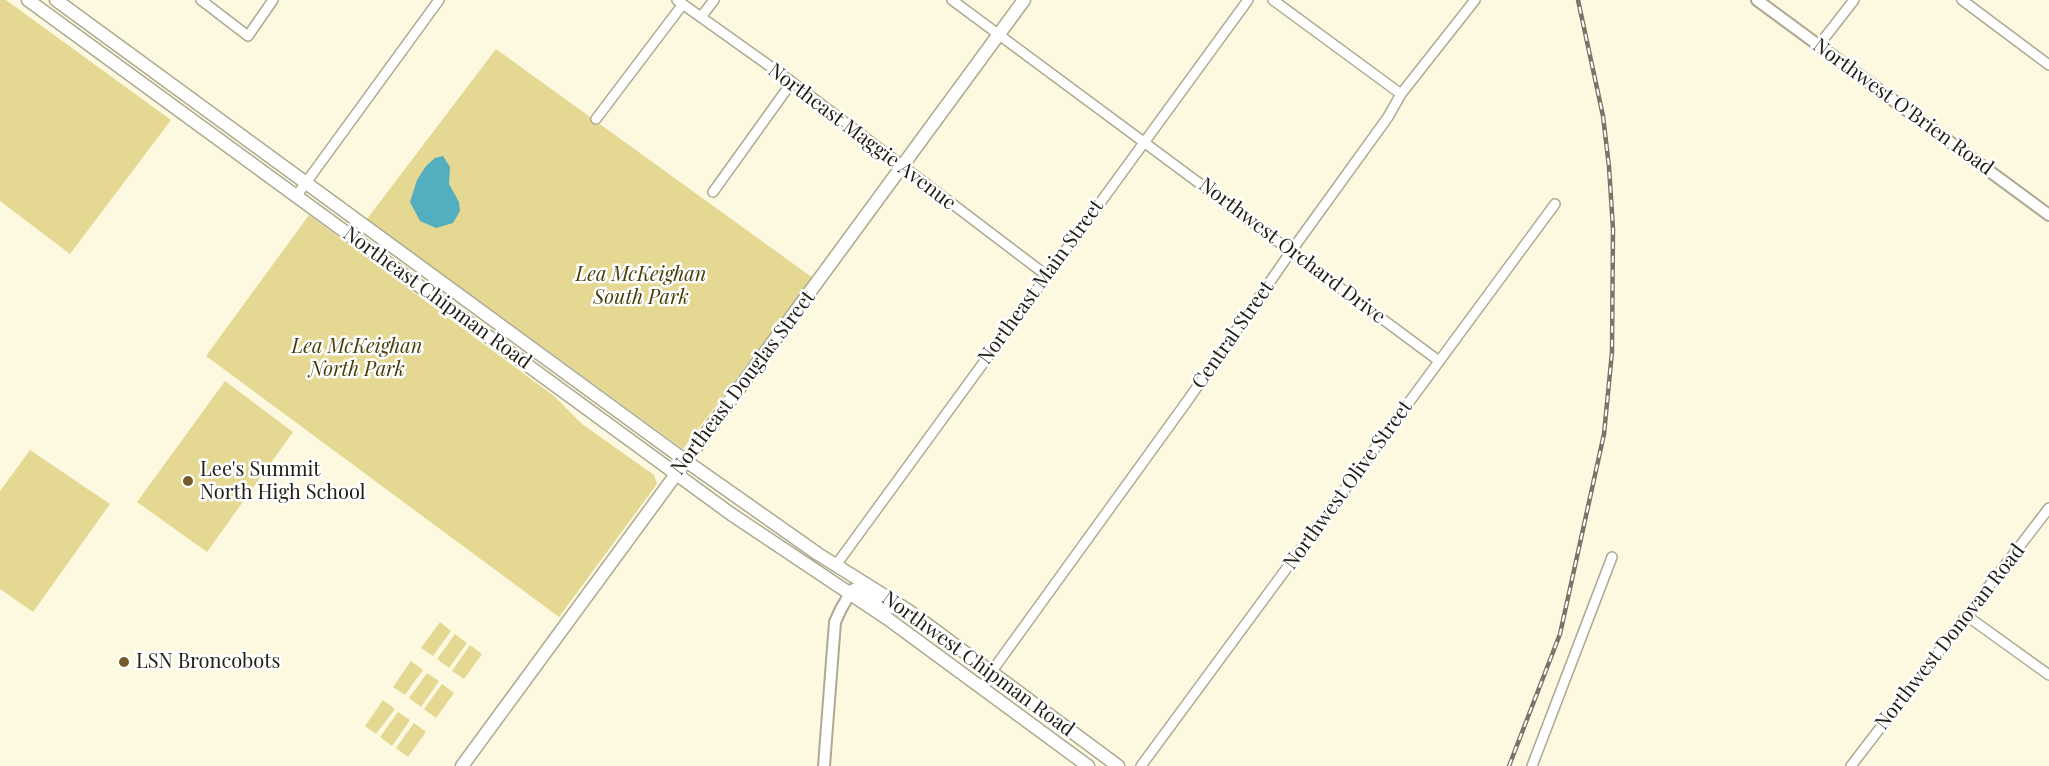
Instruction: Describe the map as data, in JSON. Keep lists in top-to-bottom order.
{
  "streets": {
    "main road": ["Northeast Chipman Road", "Northeast Douglas Street", "Northwest Chipman Road"],
    "street": [
      "Northwest O'Brien Road",
      "Northeast Maggie Avenue",
      "Northwest Orchard Drive",
      "Northeast Main Street",
      "Central Street",
      "Northwest Olive Street",
      "Northwest Donovan Road"
    ]
  },
  "crossings": [
    ["Northeast Maggie Avenue", "Northeast Main Street"],
    ["Northeast Maggie Avenue", "Northeast Douglas Street"],
    ["Northwest Orchard Drive", "Northeast Main Street"],
    ["Northwest Orchard Drive", "Central Street"],
    ["Northwest Orchard Drive", "Northeast Douglas Street"],
    ["Northwest Orchard Drive", "Northwest Olive Street"],
    ["Northeast Main Street", "Northeast Chipman Road"],
    ["Northeast Main Street", "Northwest Chipman Road"],
    ["Northeast Chipman Road", "Northeast Douglas Street"],
    ["Northeast Chipman Road", "Northwest Chipman Road"],
    ["Central Street", "Northwest Chipman Road"]
  ],
  "parks": ["Lea McKeighan South Park", "Lea McKeighan North Park"],
  "places": ["Lee's Summit North High School", "LSN Broncobots"]
}
